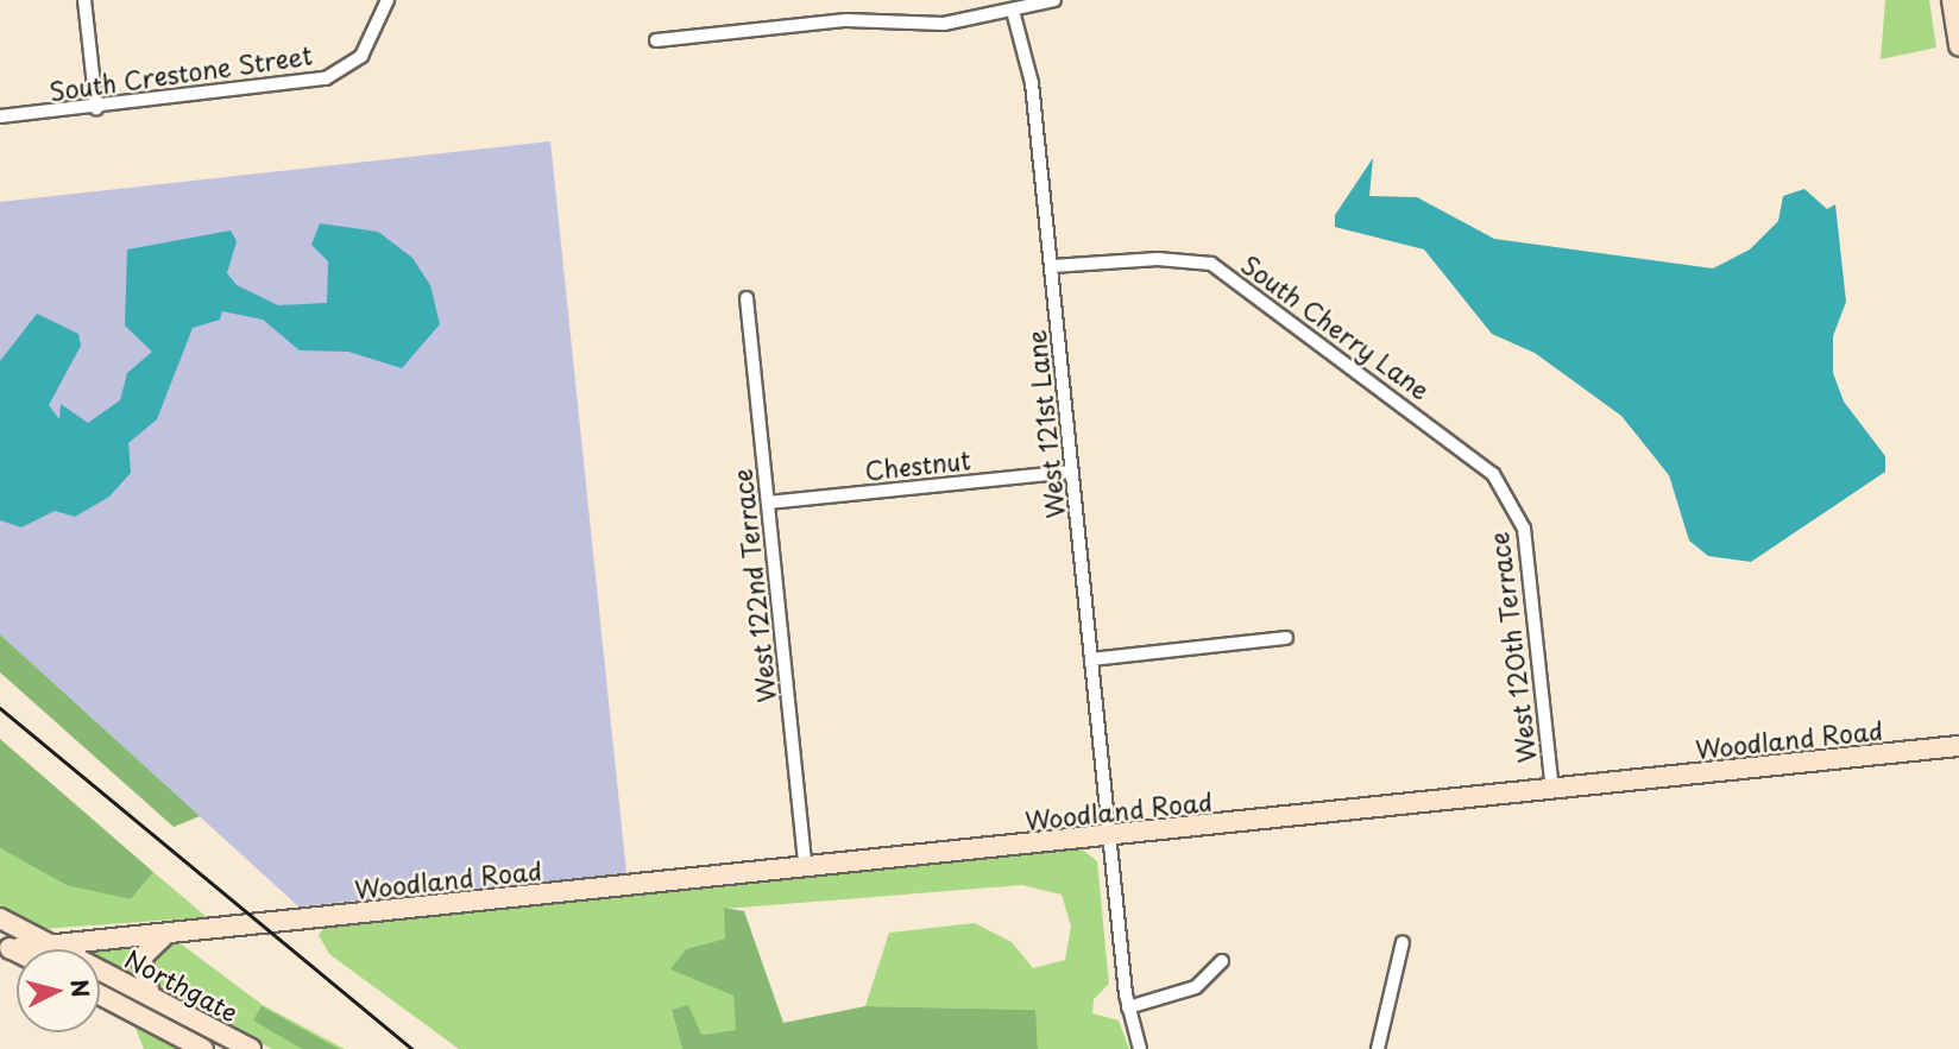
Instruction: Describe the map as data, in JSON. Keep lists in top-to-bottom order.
{
  "streets": {
    "main road": ["Woodland Road", "Northgate"],
    "street": [
      "South Crestone Street",
      "South Cherry Lane",
      "West 121st Lane",
      "Chestnut",
      "West 122nd Terrace",
      "West 120th Terrace"
    ]
  },
  "crossings": [
    ["South Cherry Lane", "West 121st Lane"],
    ["South Cherry Lane", "West 120th Terrace"],
    ["West 121st Lane", "Chestnut"],
    ["West 121st Lane", "Woodland Road"],
    ["Chestnut", "West 122nd Terrace"],
    ["West 122nd Terrace", "Woodland Road"],
    ["West 120th Terrace", "Woodland Road"],
    ["Woodland Road", "Northgate"]
  ],
  "north": "right"
}
